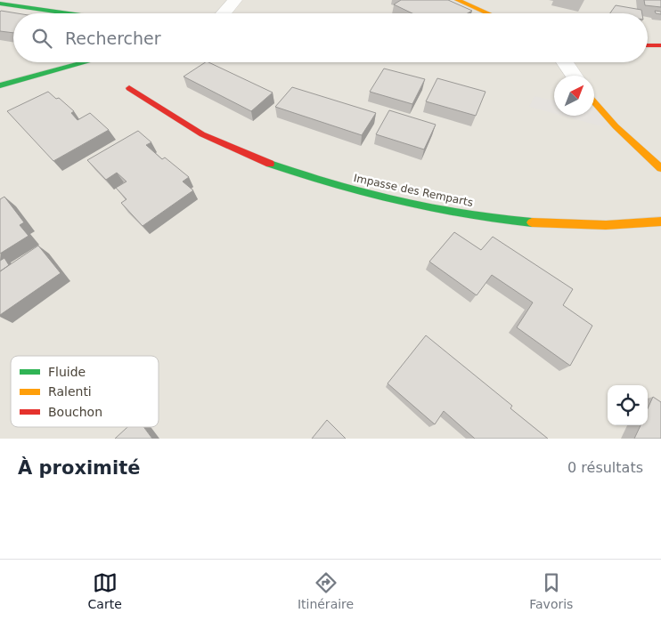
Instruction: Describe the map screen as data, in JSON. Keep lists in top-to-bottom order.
{
  "streets": {
    "street": ["Impasse des Remparts"]
  },
  "legend": ["Fluide", "Ralenti", "Bouchon"],
  "north": "top right",
  "page": {
    "search": "Rechercher",
    "heading": ["À proximité", "0 résultats"],
    "nav": ["Carte", "Itinéraire", "Favoris"]
  }
}
